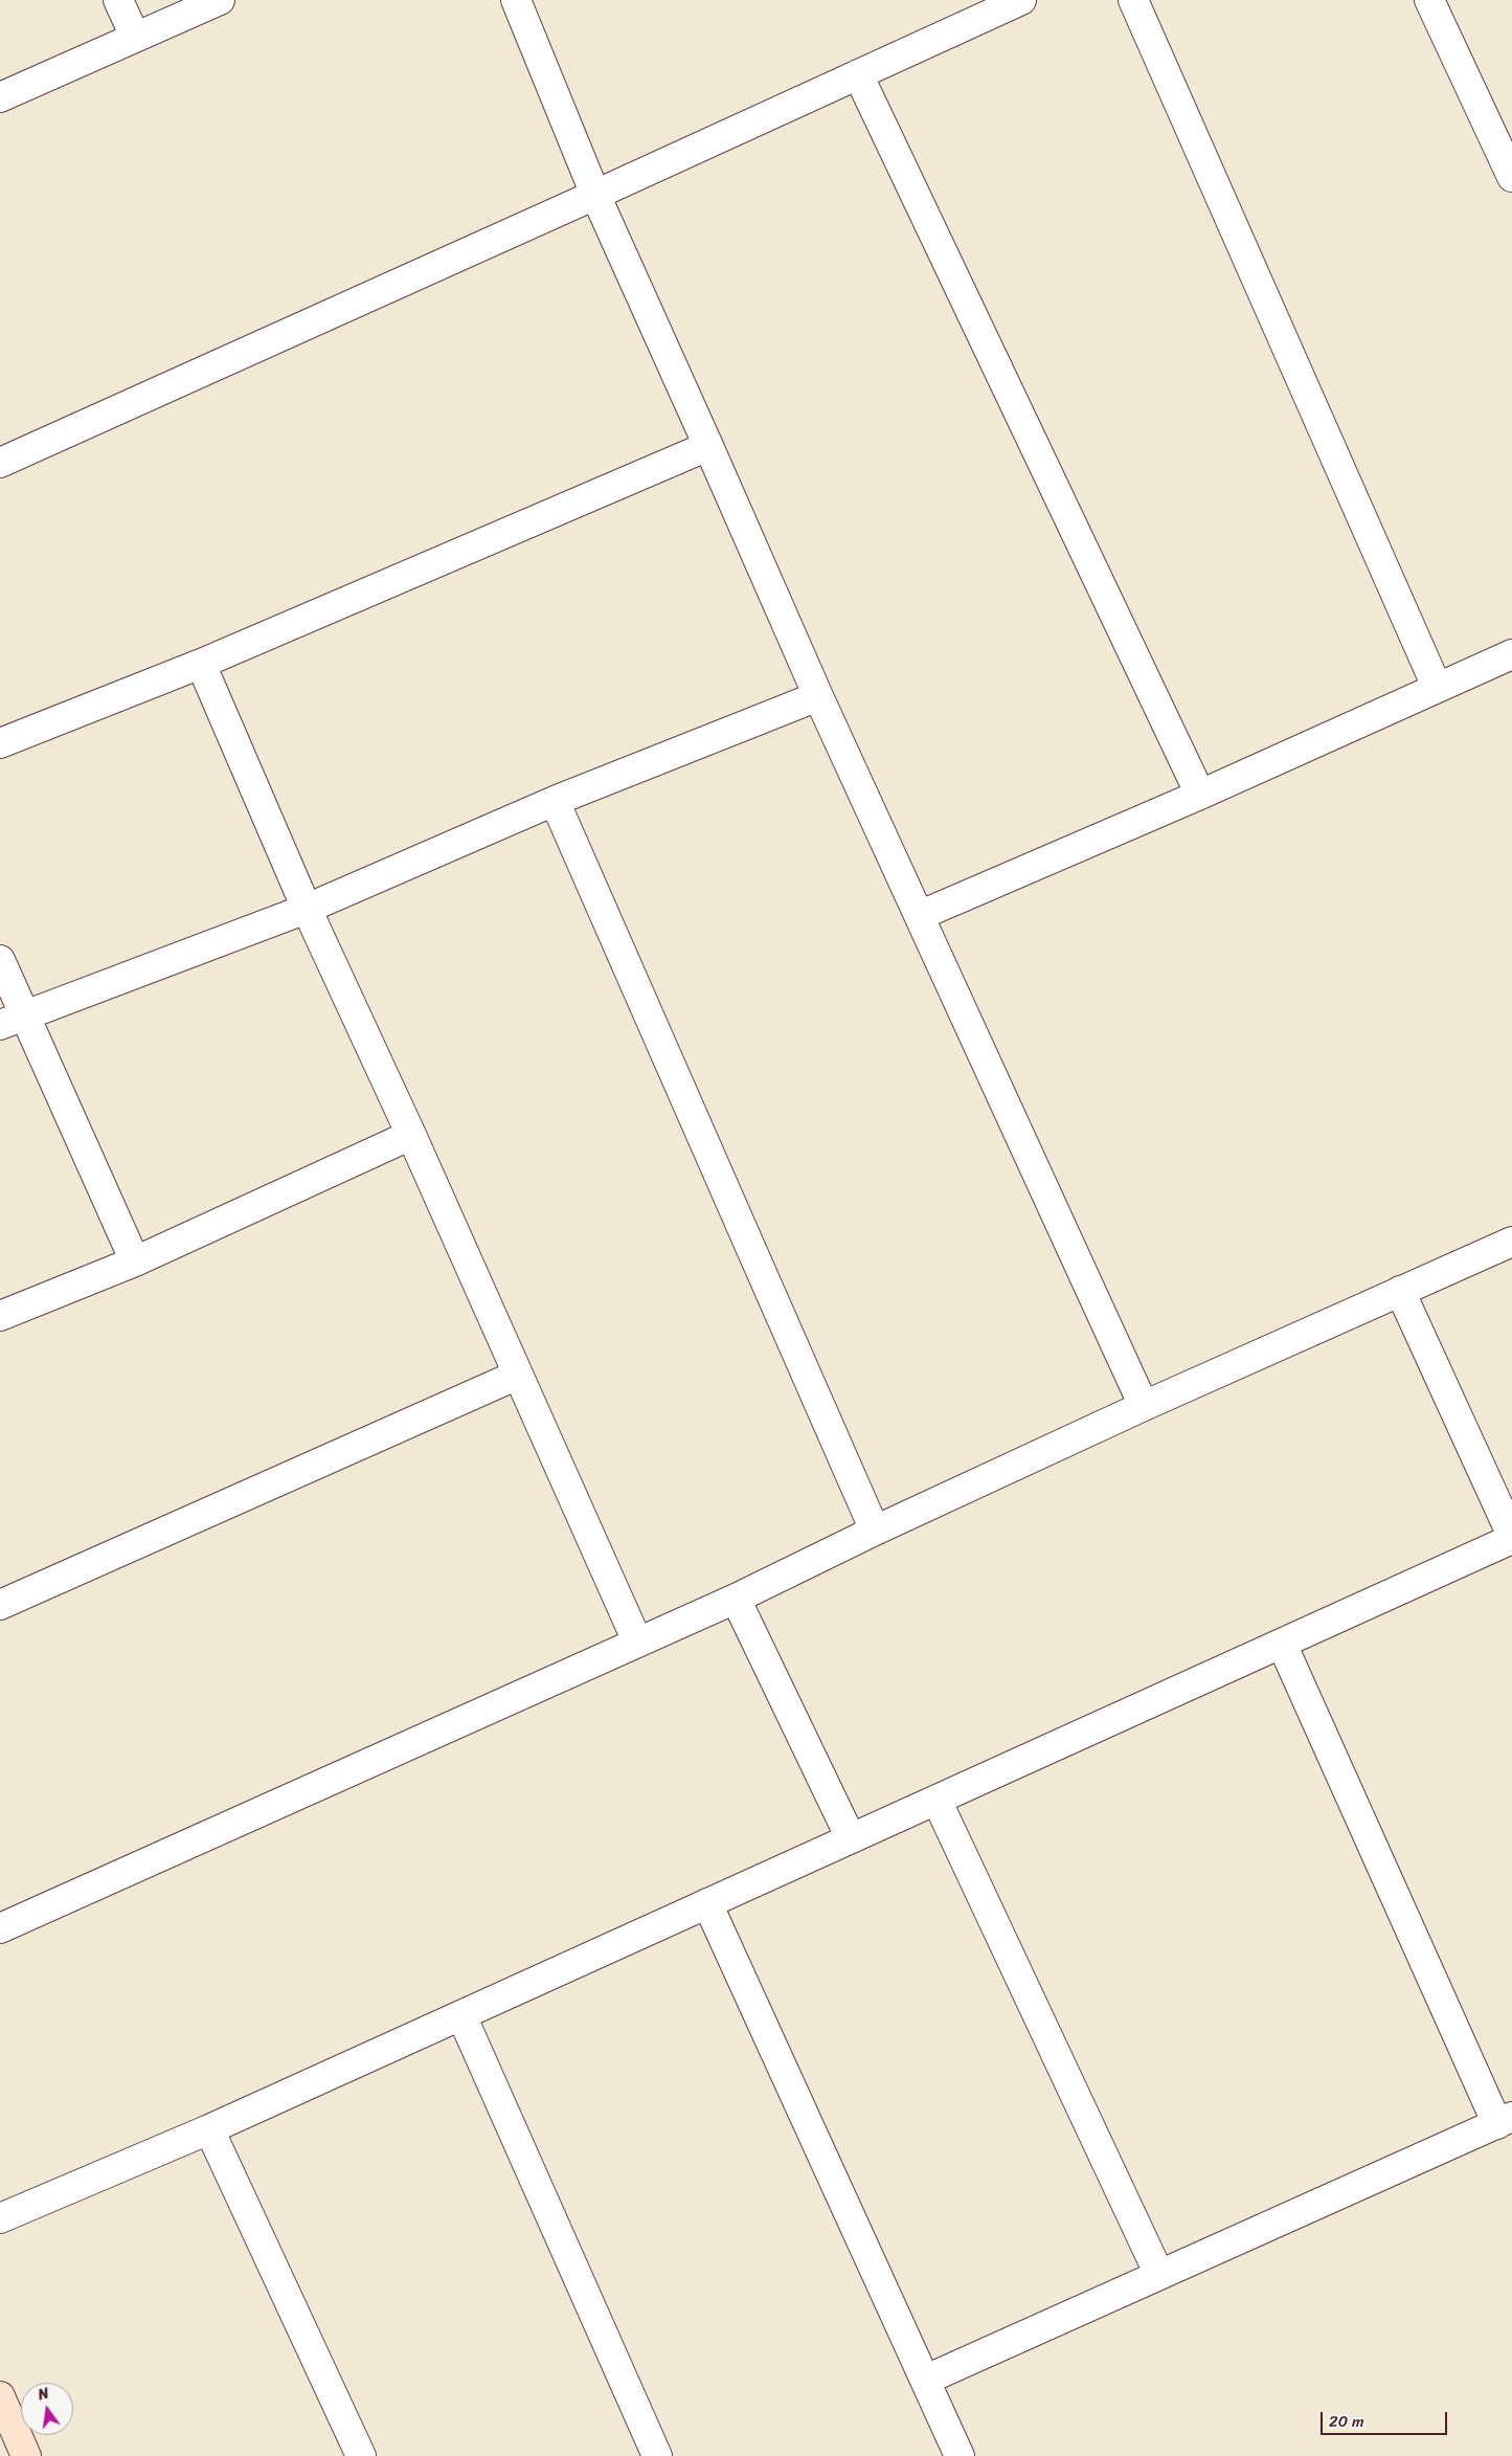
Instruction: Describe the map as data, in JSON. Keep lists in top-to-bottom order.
{
  "scale_bar": "20 m",
  "north": "top"
}
